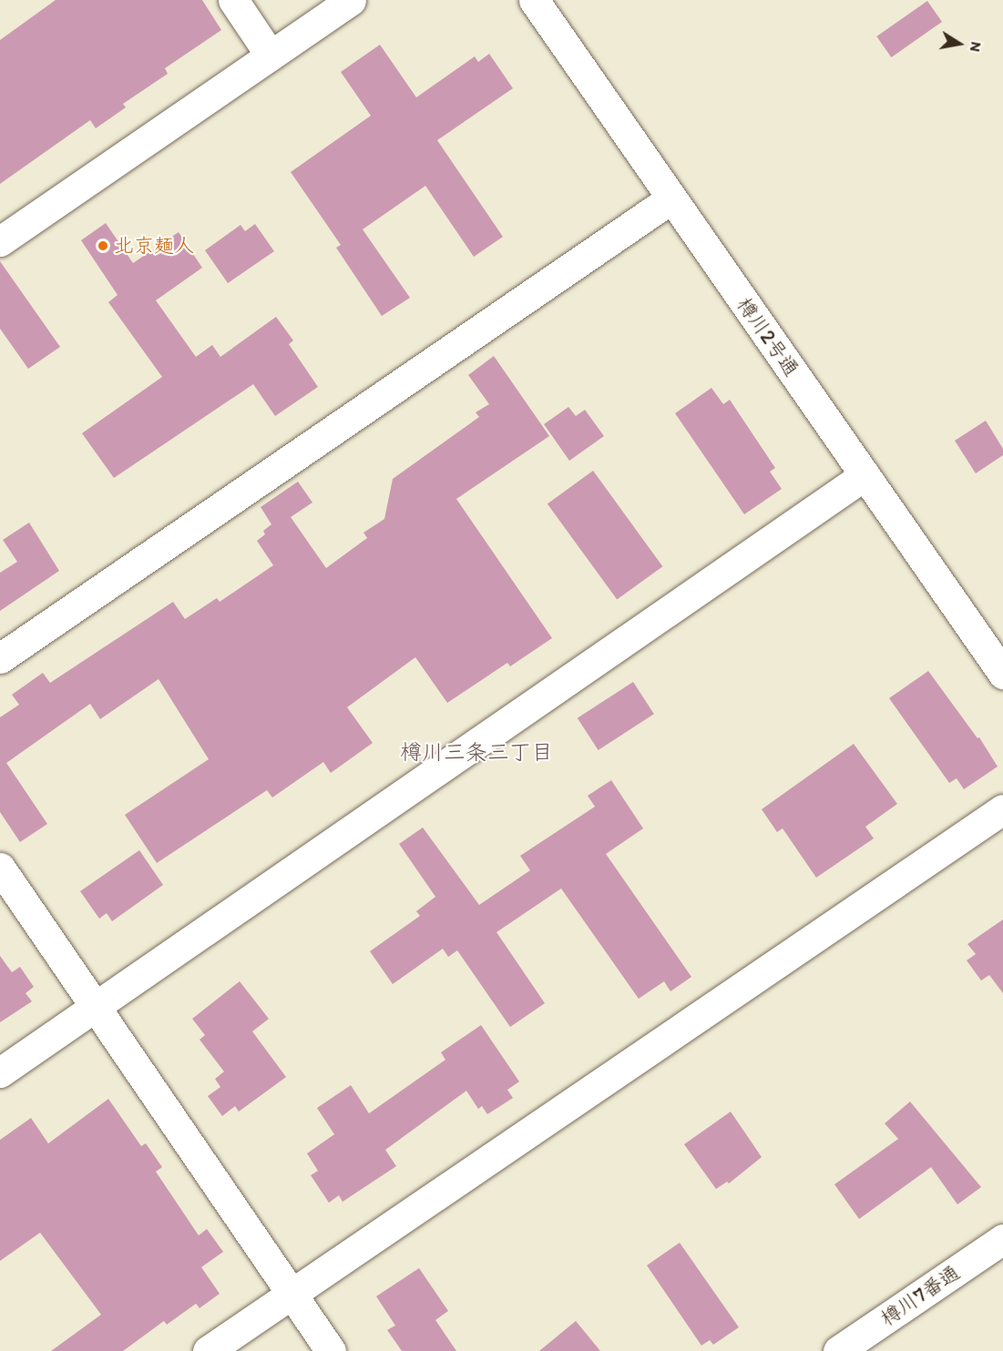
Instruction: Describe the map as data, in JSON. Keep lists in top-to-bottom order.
{
  "streets": {
    "street": ["樽川2号通", "樽川7番通"]
  },
  "districts": ["樽川三条三丁目"],
  "places": ["北京麺人"],
  "north": "right"
}
